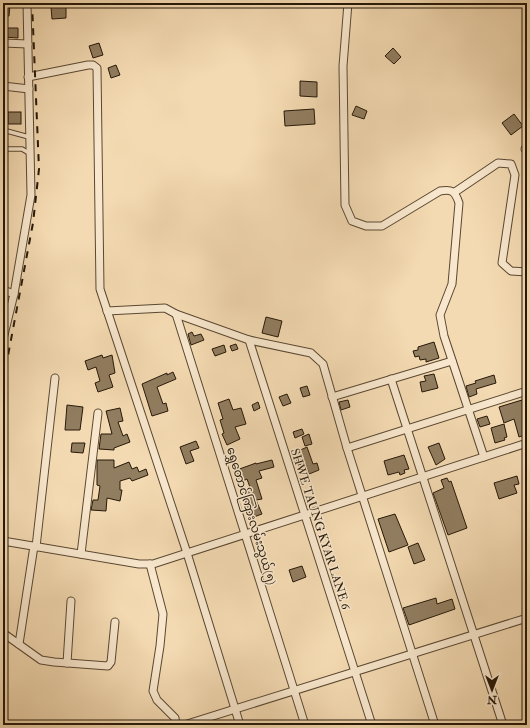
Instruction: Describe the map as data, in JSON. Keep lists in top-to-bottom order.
{
  "streets": {
    "street": ["ရွှေတောင်ကြားလမ်းသွယ်(၅)", "SHWE TAUNG KYAR LANE 6"]
  },
  "north": "bottom"
}
